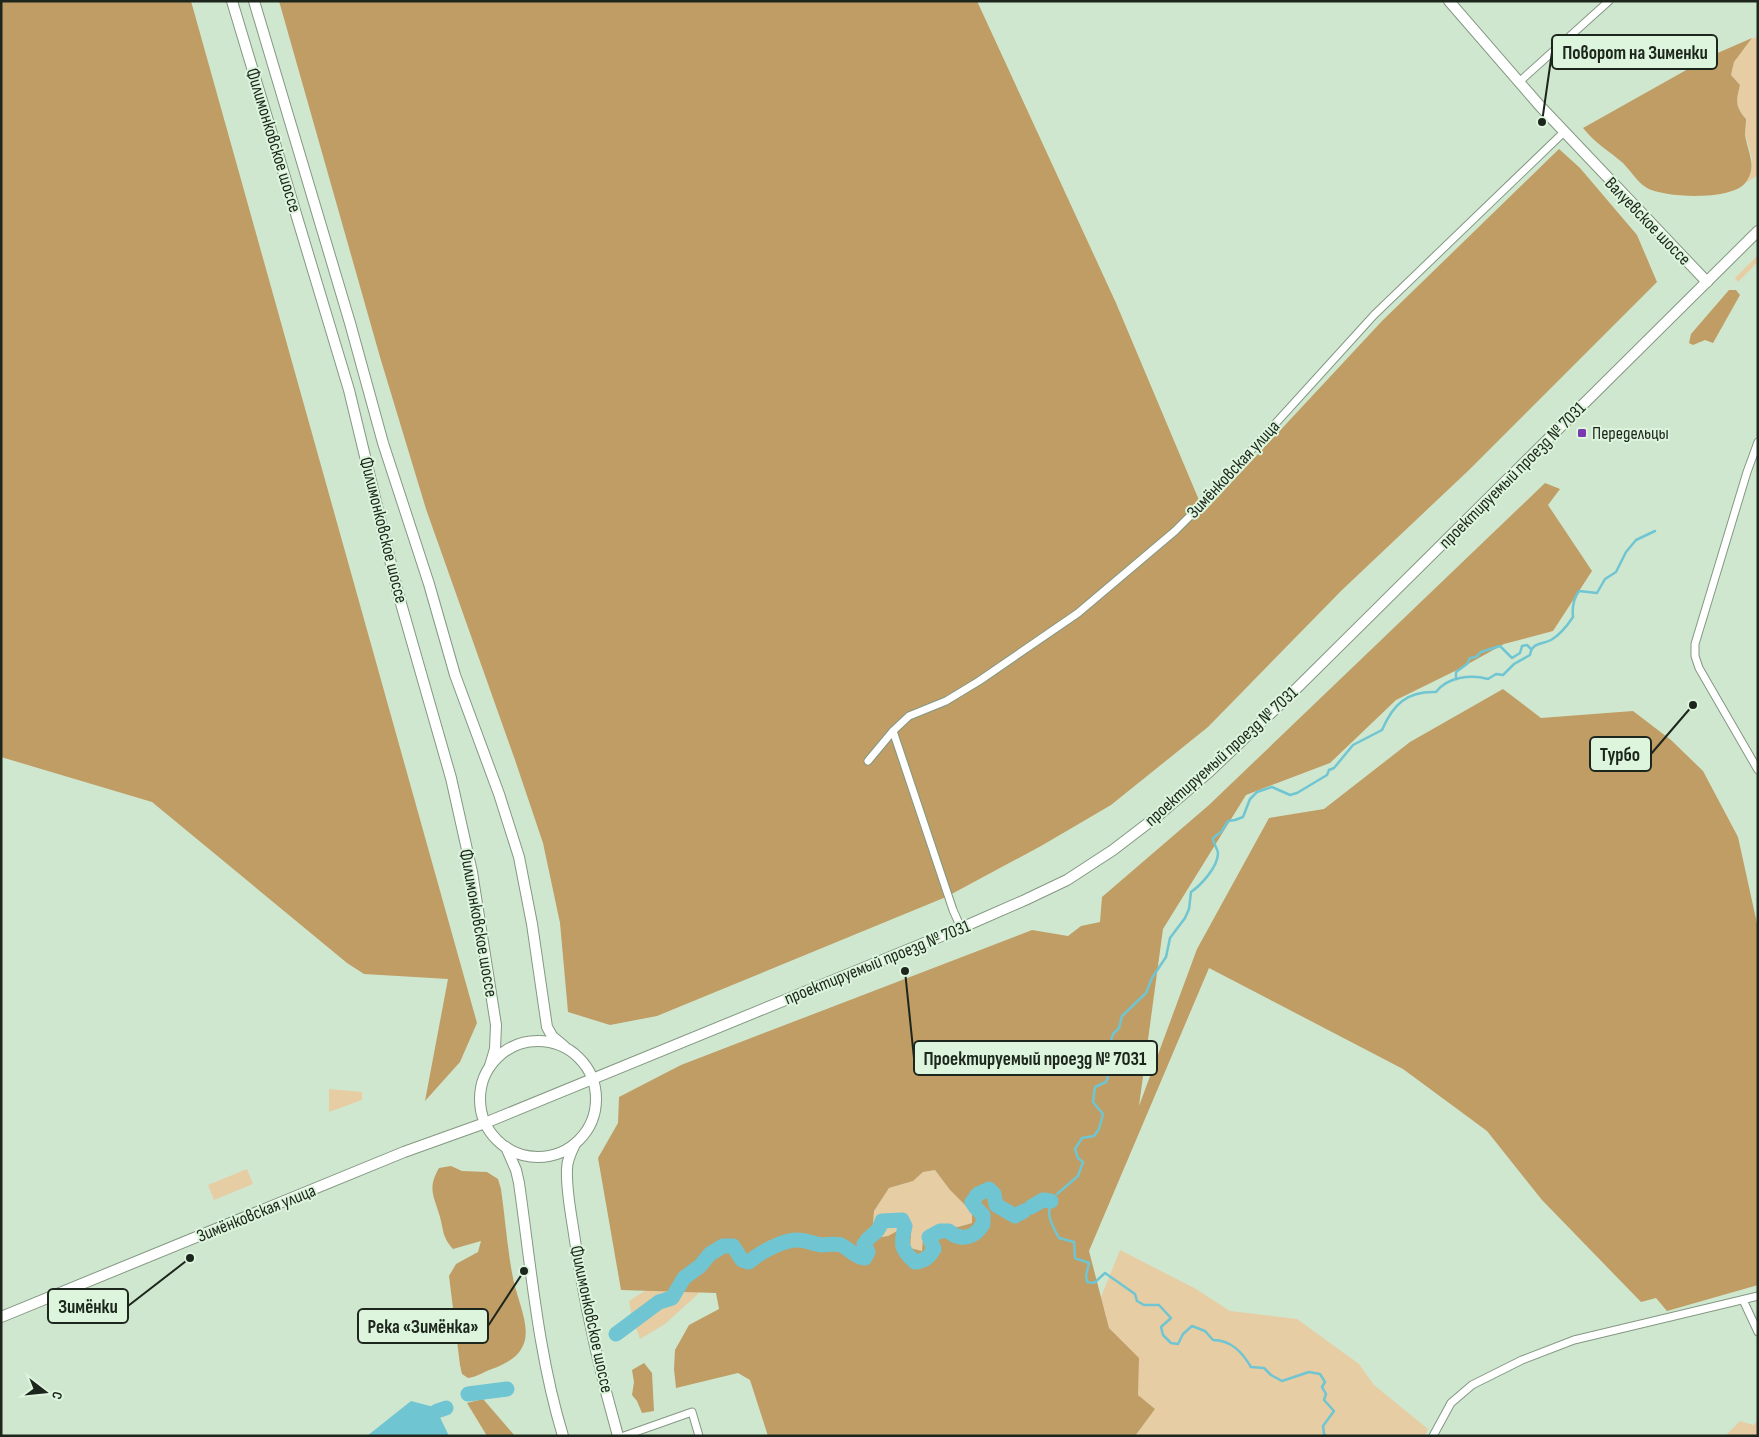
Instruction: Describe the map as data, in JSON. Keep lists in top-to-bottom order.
{
  "streets": {
    "main road": [
      "Филимонковское шоссе",
      "Валуевское шоссе",
      "Зимёнковская улица",
      "проектируемый проезд № 7031"
    ]
  },
  "crossings": [
    ["Филимонковское шоссе", "Зимёнковская улица"],
    ["Филимонковское шоссе", "проектируемый проезд № 7031"],
    ["Валуевское шоссе", "Зимёнковская улица"],
    ["Валуевское шоссе", "проектируемый проезд № 7031"],
    ["Зимёнковская улица", "проектируемый проезд № 7031"]
  ],
  "places": {
    "other": [
      "Поворот на Зименки",
      "Турбо",
      "Проектируемый проезд № 7031",
      "Зимёнки",
      "Река «Зимёнка»"
    ],
    "transit": ["Передельцы"]
  },
  "north": "right"
}
